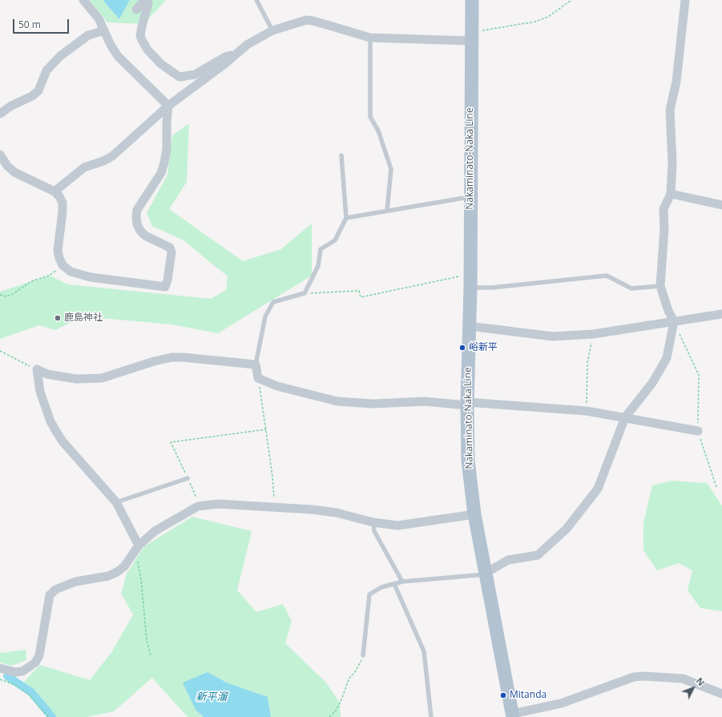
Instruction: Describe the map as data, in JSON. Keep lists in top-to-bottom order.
{
  "streets": {
    "main road": ["Nakaminato-Naka Line"]
  },
  "water": ["新平溜"],
  "places": ["鹿島神社", "峪新平", "Mitanda"],
  "scale_bar": "50 m",
  "north": "top right"
}
